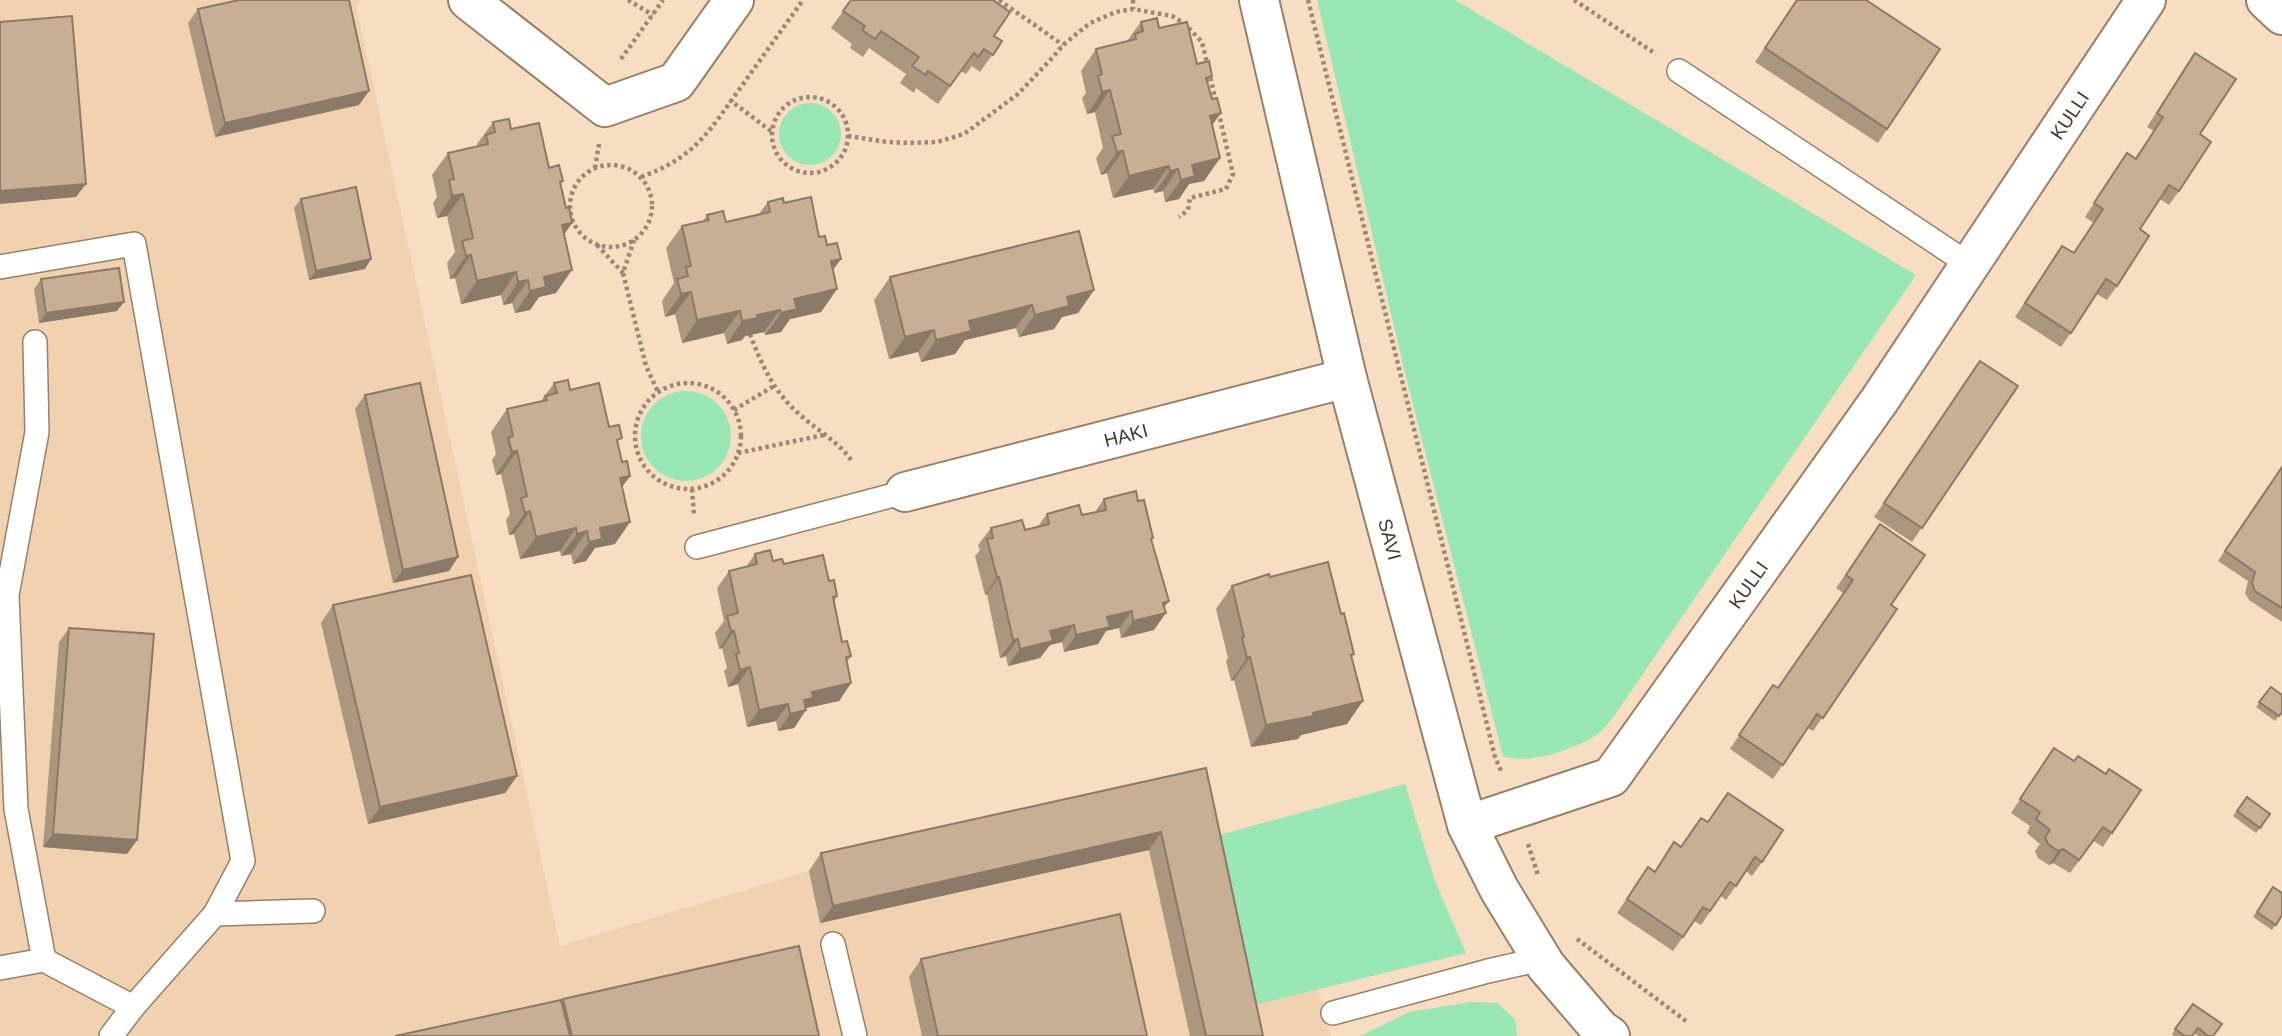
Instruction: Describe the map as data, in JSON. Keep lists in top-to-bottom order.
{
  "streets": {
    "street": ["KULLI", "HAKI", "SAVI"]
  },
  "crossings": [
    ["KULLI", "SAVI"],
    ["HAKI", "SAVI"]
  ]
}
